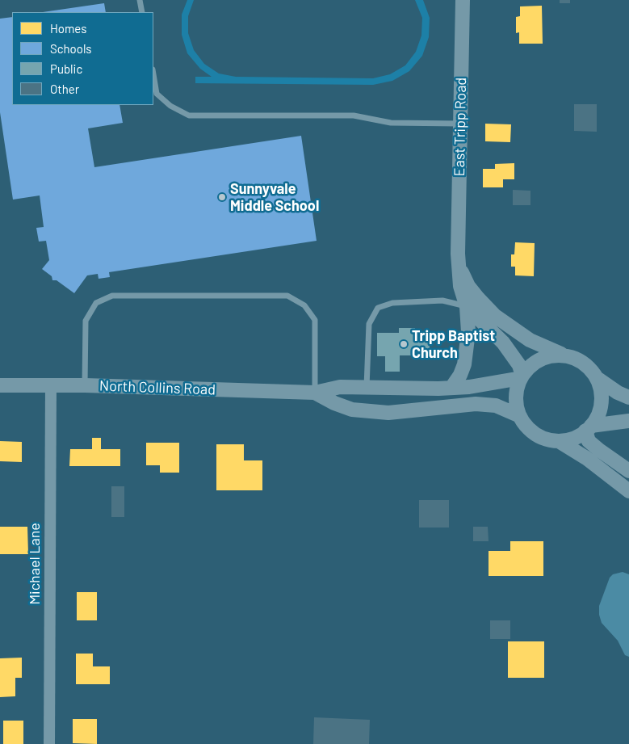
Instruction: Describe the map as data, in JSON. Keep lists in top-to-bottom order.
{
  "streets": {
    "street": ["East Tripp Road", "North Collins Road", "Michael Lane"]
  },
  "crossings": [
    ["East Tripp Road", "North Collins Road"],
    ["North Collins Road", "Michael Lane"]
  ],
  "places": ["Sunnyvale Middle School", "Tripp Baptist Church"],
  "legend": [
    "Homes",
    "Schools",
    "Public",
    "Other"
  ]
}
